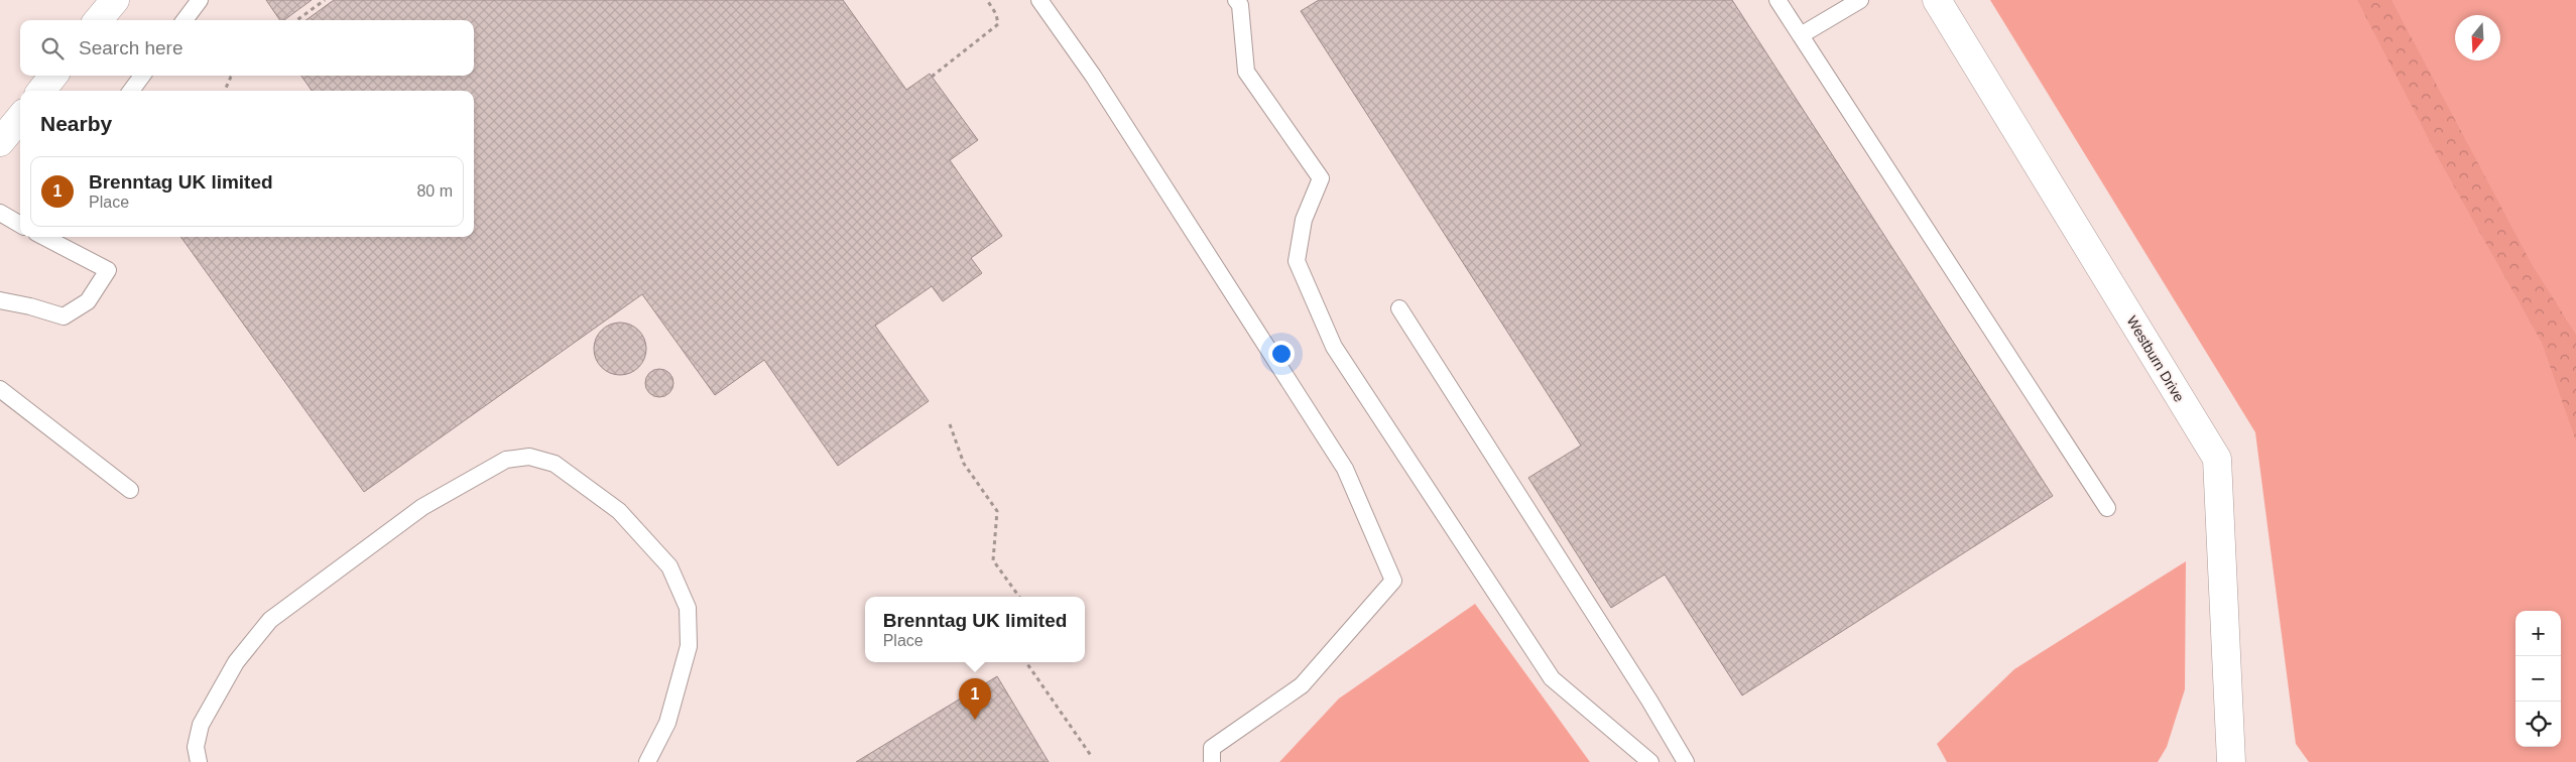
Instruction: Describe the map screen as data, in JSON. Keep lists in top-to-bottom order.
{
  "streets": {
    "street": ["Westburn Drive"]
  },
  "north": "bottom",
  "page": {
    "search": "Search here",
    "heading": "Nearby",
    "list": [
      {
        "mark": "1",
        "name": "Brenntag UK limited",
        "note": "Place",
        "value": "80 m"
      }
    ],
    "popup": ["Brenntag UK limited", "Place"],
    "map_buttons": ["+", "−"],
    "pins": "1"
  }
}
